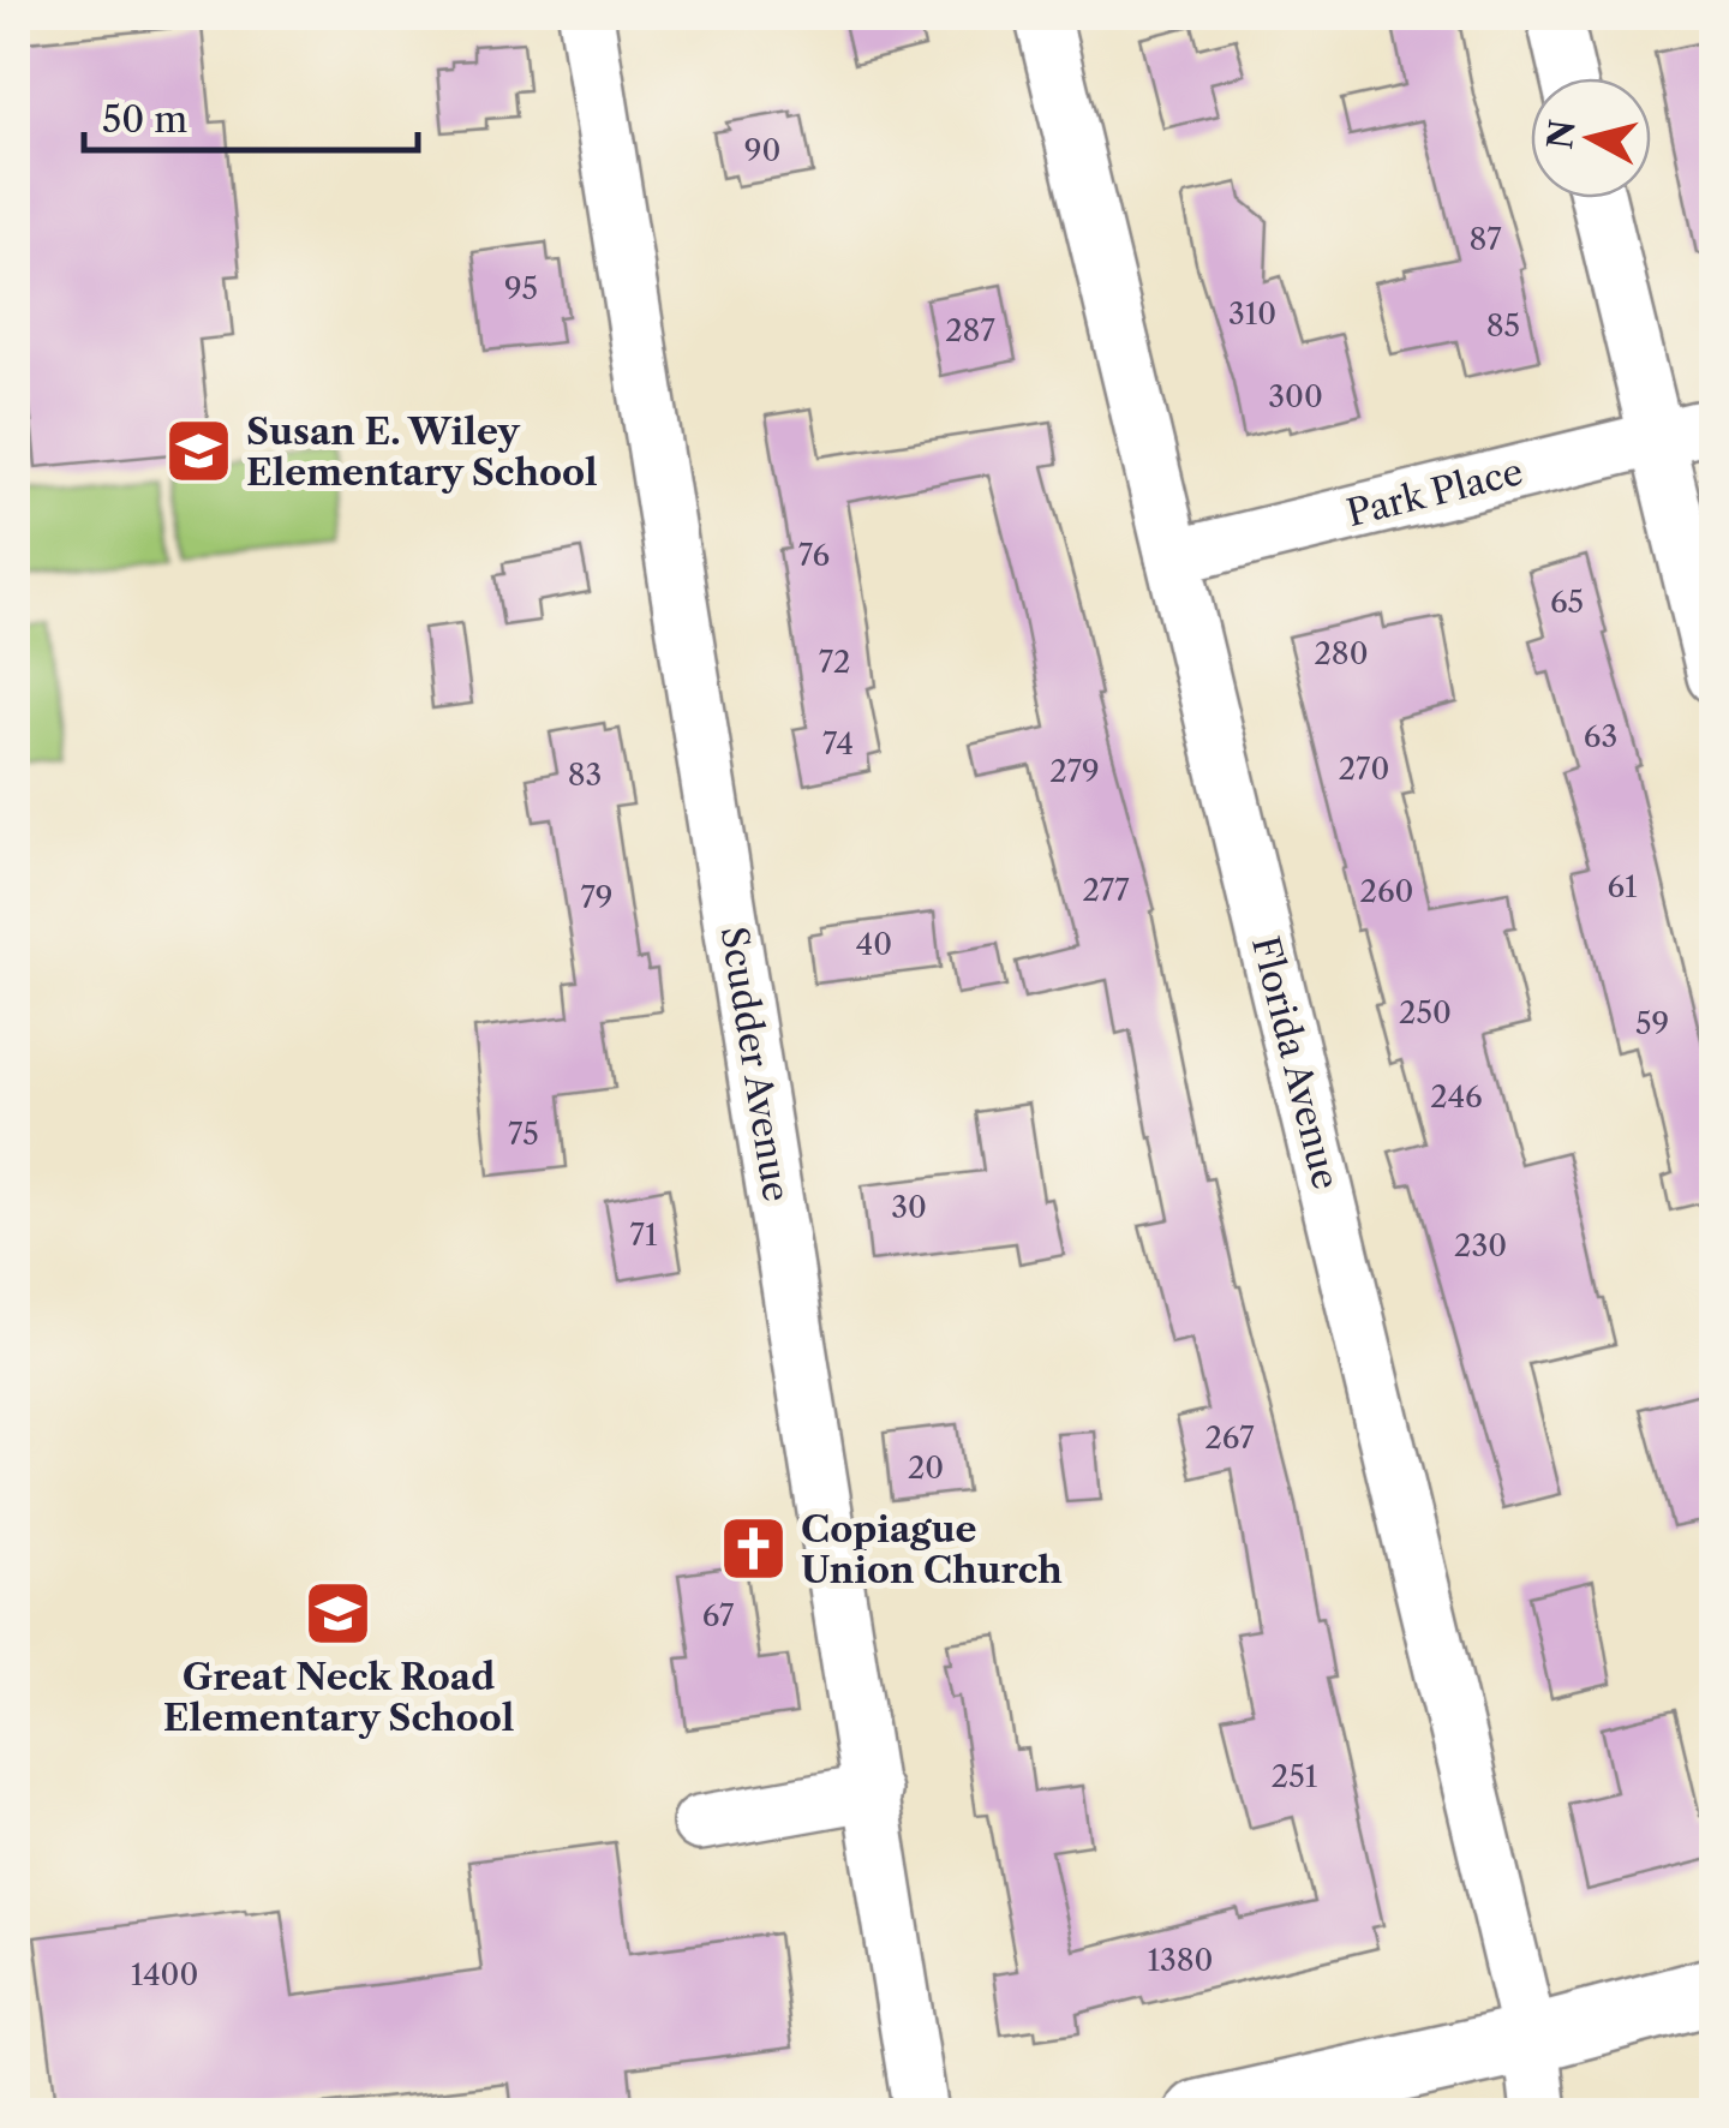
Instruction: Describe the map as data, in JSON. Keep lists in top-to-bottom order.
{
  "streets": {
    "street": ["Park Place", "Florida Avenue", "Scudder Avenue"]
  },
  "crossings": [
    ["Park Place", "Florida Avenue"]
  ],
  "places": {
    "school or university": ["Susan E. Wiley Elementary School", "Great Neck Road Elementary School"],
    "church": ["Copiague Union Church"]
  },
  "house_numbers": [
    "90",
    "87",
    "95",
    "310",
    "85",
    "287",
    "300",
    "76",
    "65",
    "280",
    "72",
    "63",
    "74",
    "270",
    "279",
    "83",
    "61",
    "277",
    "260",
    "79",
    "40",
    "250",
    "59",
    "246",
    "75",
    "30",
    "71",
    "230",
    "267",
    "20",
    "67",
    "251",
    "1380",
    "1400"
  ],
  "scale_bar": "50 m",
  "north": "left"
}
